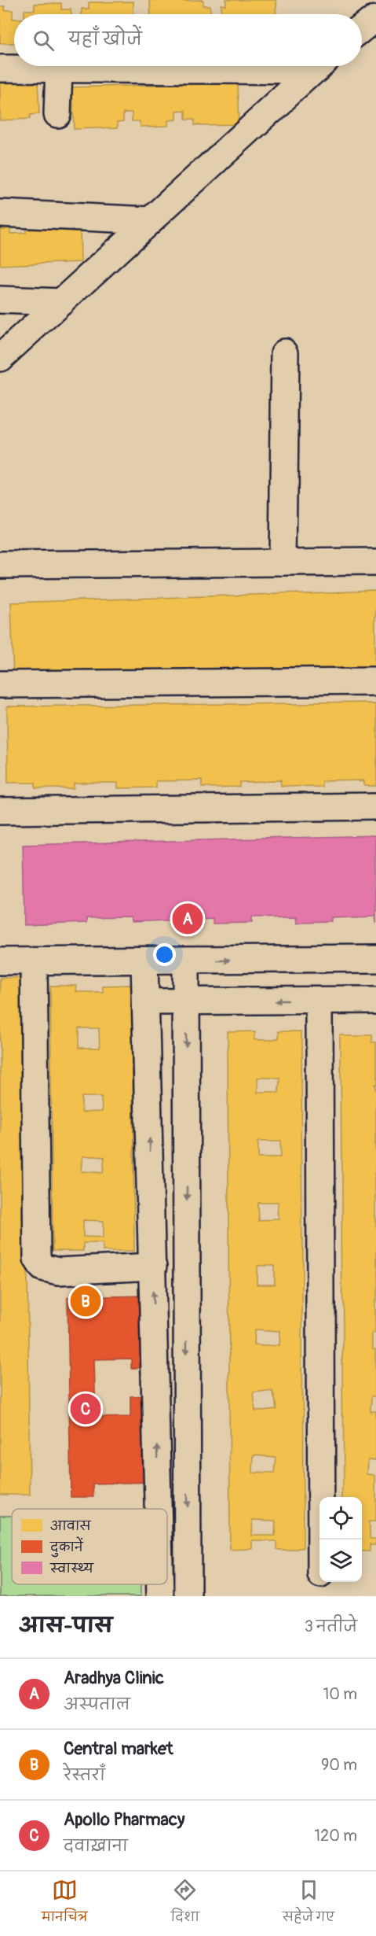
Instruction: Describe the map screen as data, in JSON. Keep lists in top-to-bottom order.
{
  "legend": ["आवास", "दुकानें", "स्वास्थ्य"],
  "page": {
    "search": "यहाँ खोजें",
    "pins": ["A", "B", "C"],
    "heading": ["आस-पास", "3 नतीजे"],
    "list": [
      {
        "mark": "A",
        "name": "Aradhya Clinic",
        "note": "अस्पताल",
        "value": "10 m"
      },
      {
        "mark": "B",
        "name": "Central market",
        "note": "रेस्तराँ",
        "value": "90 m"
      },
      {
        "mark": "C",
        "name": "Apollo Pharmacy",
        "note": "दवाख़ाना",
        "value": "120 m"
      }
    ],
    "nav": ["मानचित्र", "दिशा", "सहेजे गए"]
  }
}
